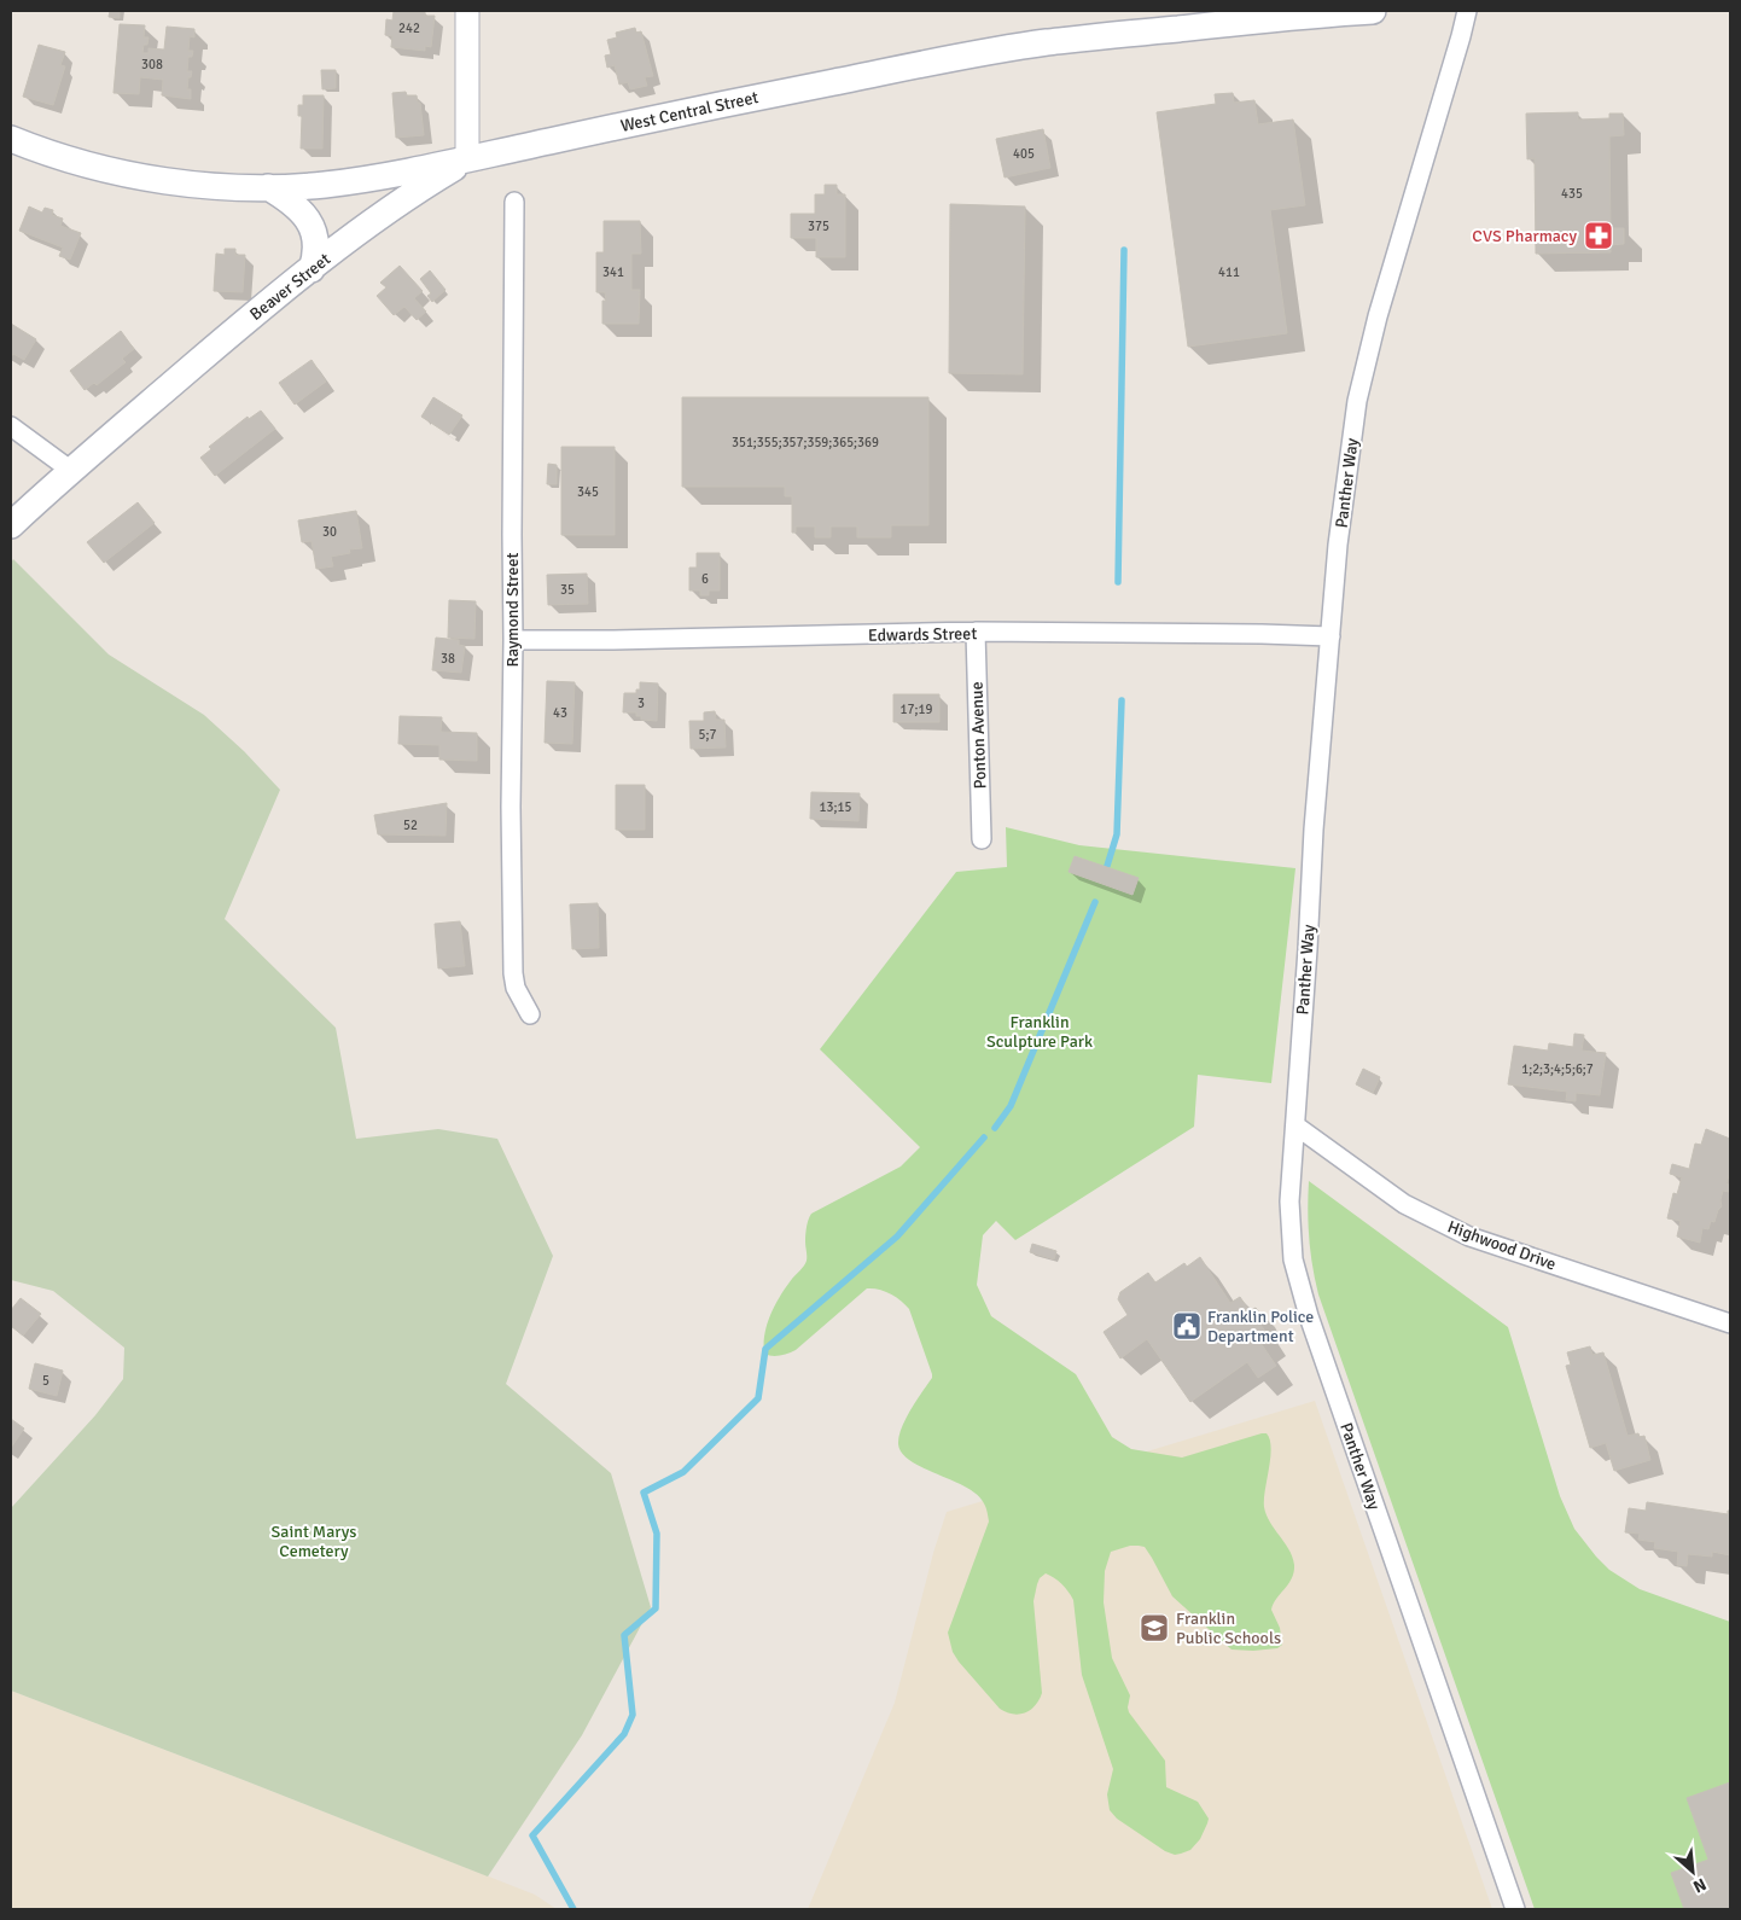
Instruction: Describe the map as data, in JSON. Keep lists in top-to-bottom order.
{
  "streets": {
    "main road": ["West Central Street", "Beaver Street"],
    "street": [
      "Panther Way",
      "Raymond Street",
      "Edwards Street",
      "Ponton Avenue",
      "Highwood Drive"
    ]
  },
  "crossings": [
    ["West Central Street", "Beaver Street"],
    ["Panther Way", "Edwards Street"],
    ["Panther Way", "Highwood Drive"],
    ["Raymond Street", "Edwards Street"],
    ["Edwards Street", "Ponton Avenue"]
  ],
  "parks": ["Franklin Sculpture Park", "Saint Marys Cemetery"],
  "places": {
    "pharmacy": ["CVS Pharmacy"],
    "public building": ["Franklin Police Department"],
    "school or university": ["Franklin Public Schools"]
  },
  "house_numbers": [
    "242",
    "308",
    "405",
    "435",
    "375",
    "341",
    "411",
    "351;355;357;359;365;369",
    "345",
    "30",
    "6",
    "35",
    "38",
    "3",
    "17;19",
    "43",
    "5;7",
    "13;15",
    "52",
    "1;2;3;4;5;6;7",
    "5"
  ],
  "north": "bottom right"
}
